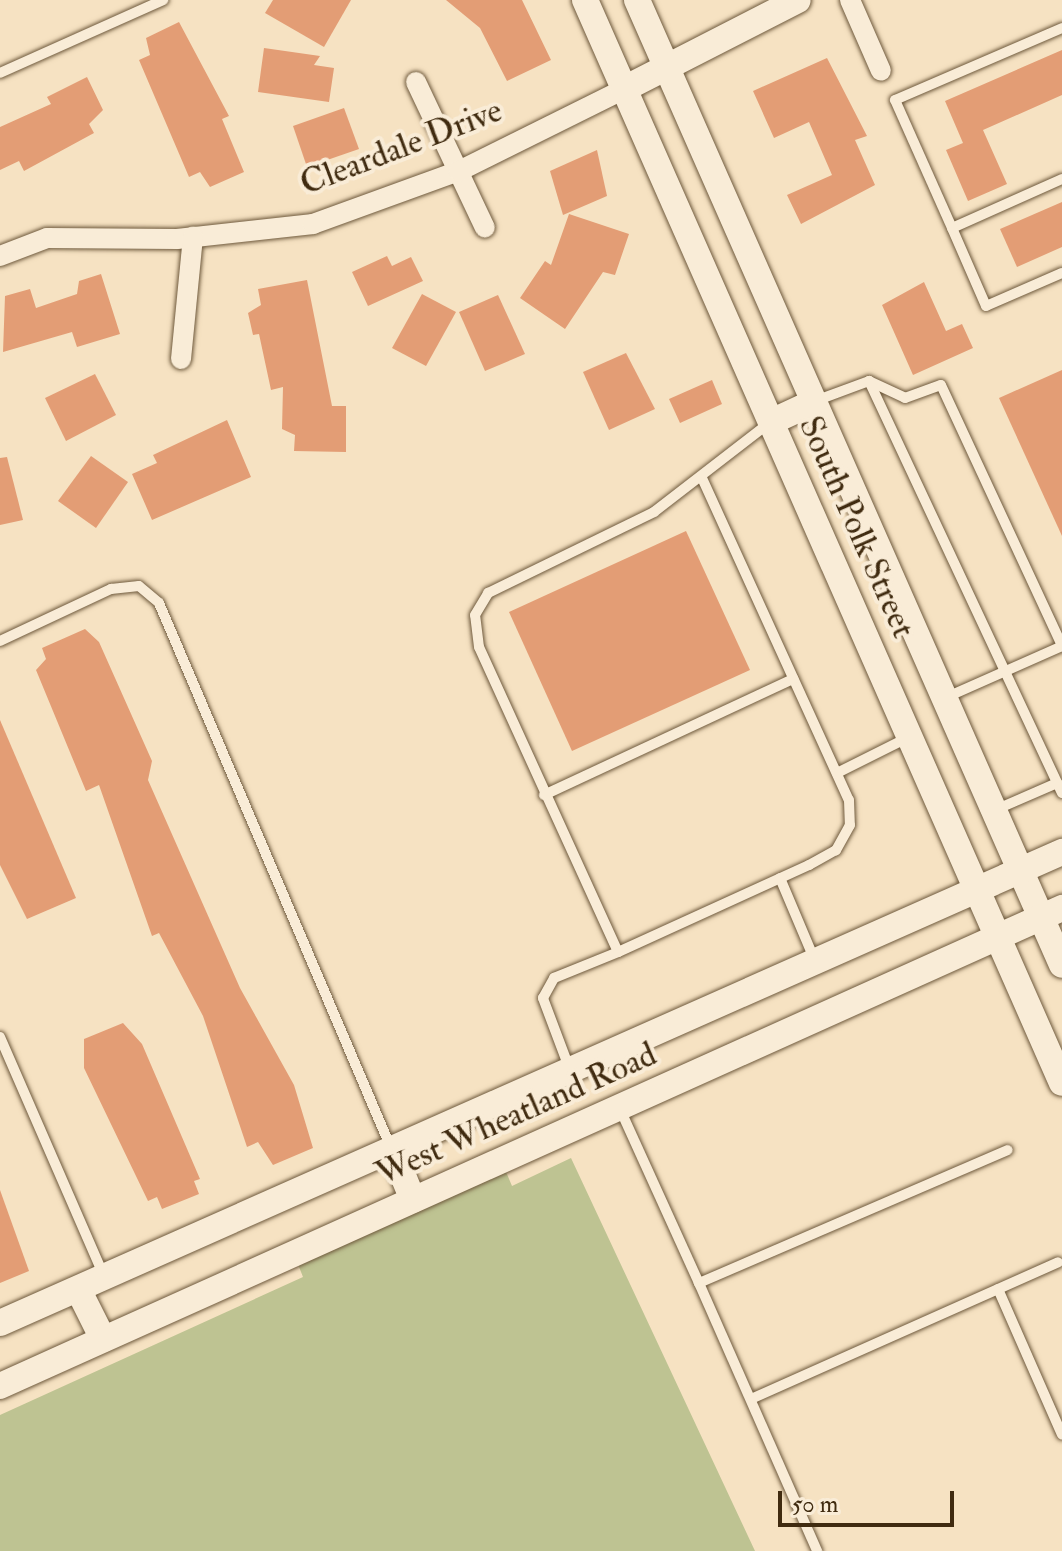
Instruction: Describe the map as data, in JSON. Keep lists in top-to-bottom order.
{
  "streets": {
    "main road": ["Cleardale Drive", "South Polk Street", "West Wheatland Road"]
  },
  "crossings": [
    ["Cleardale Drive", "South Polk Street"],
    ["South Polk Street", "West Wheatland Road"]
  ],
  "scale_bar": "50 m"
}
